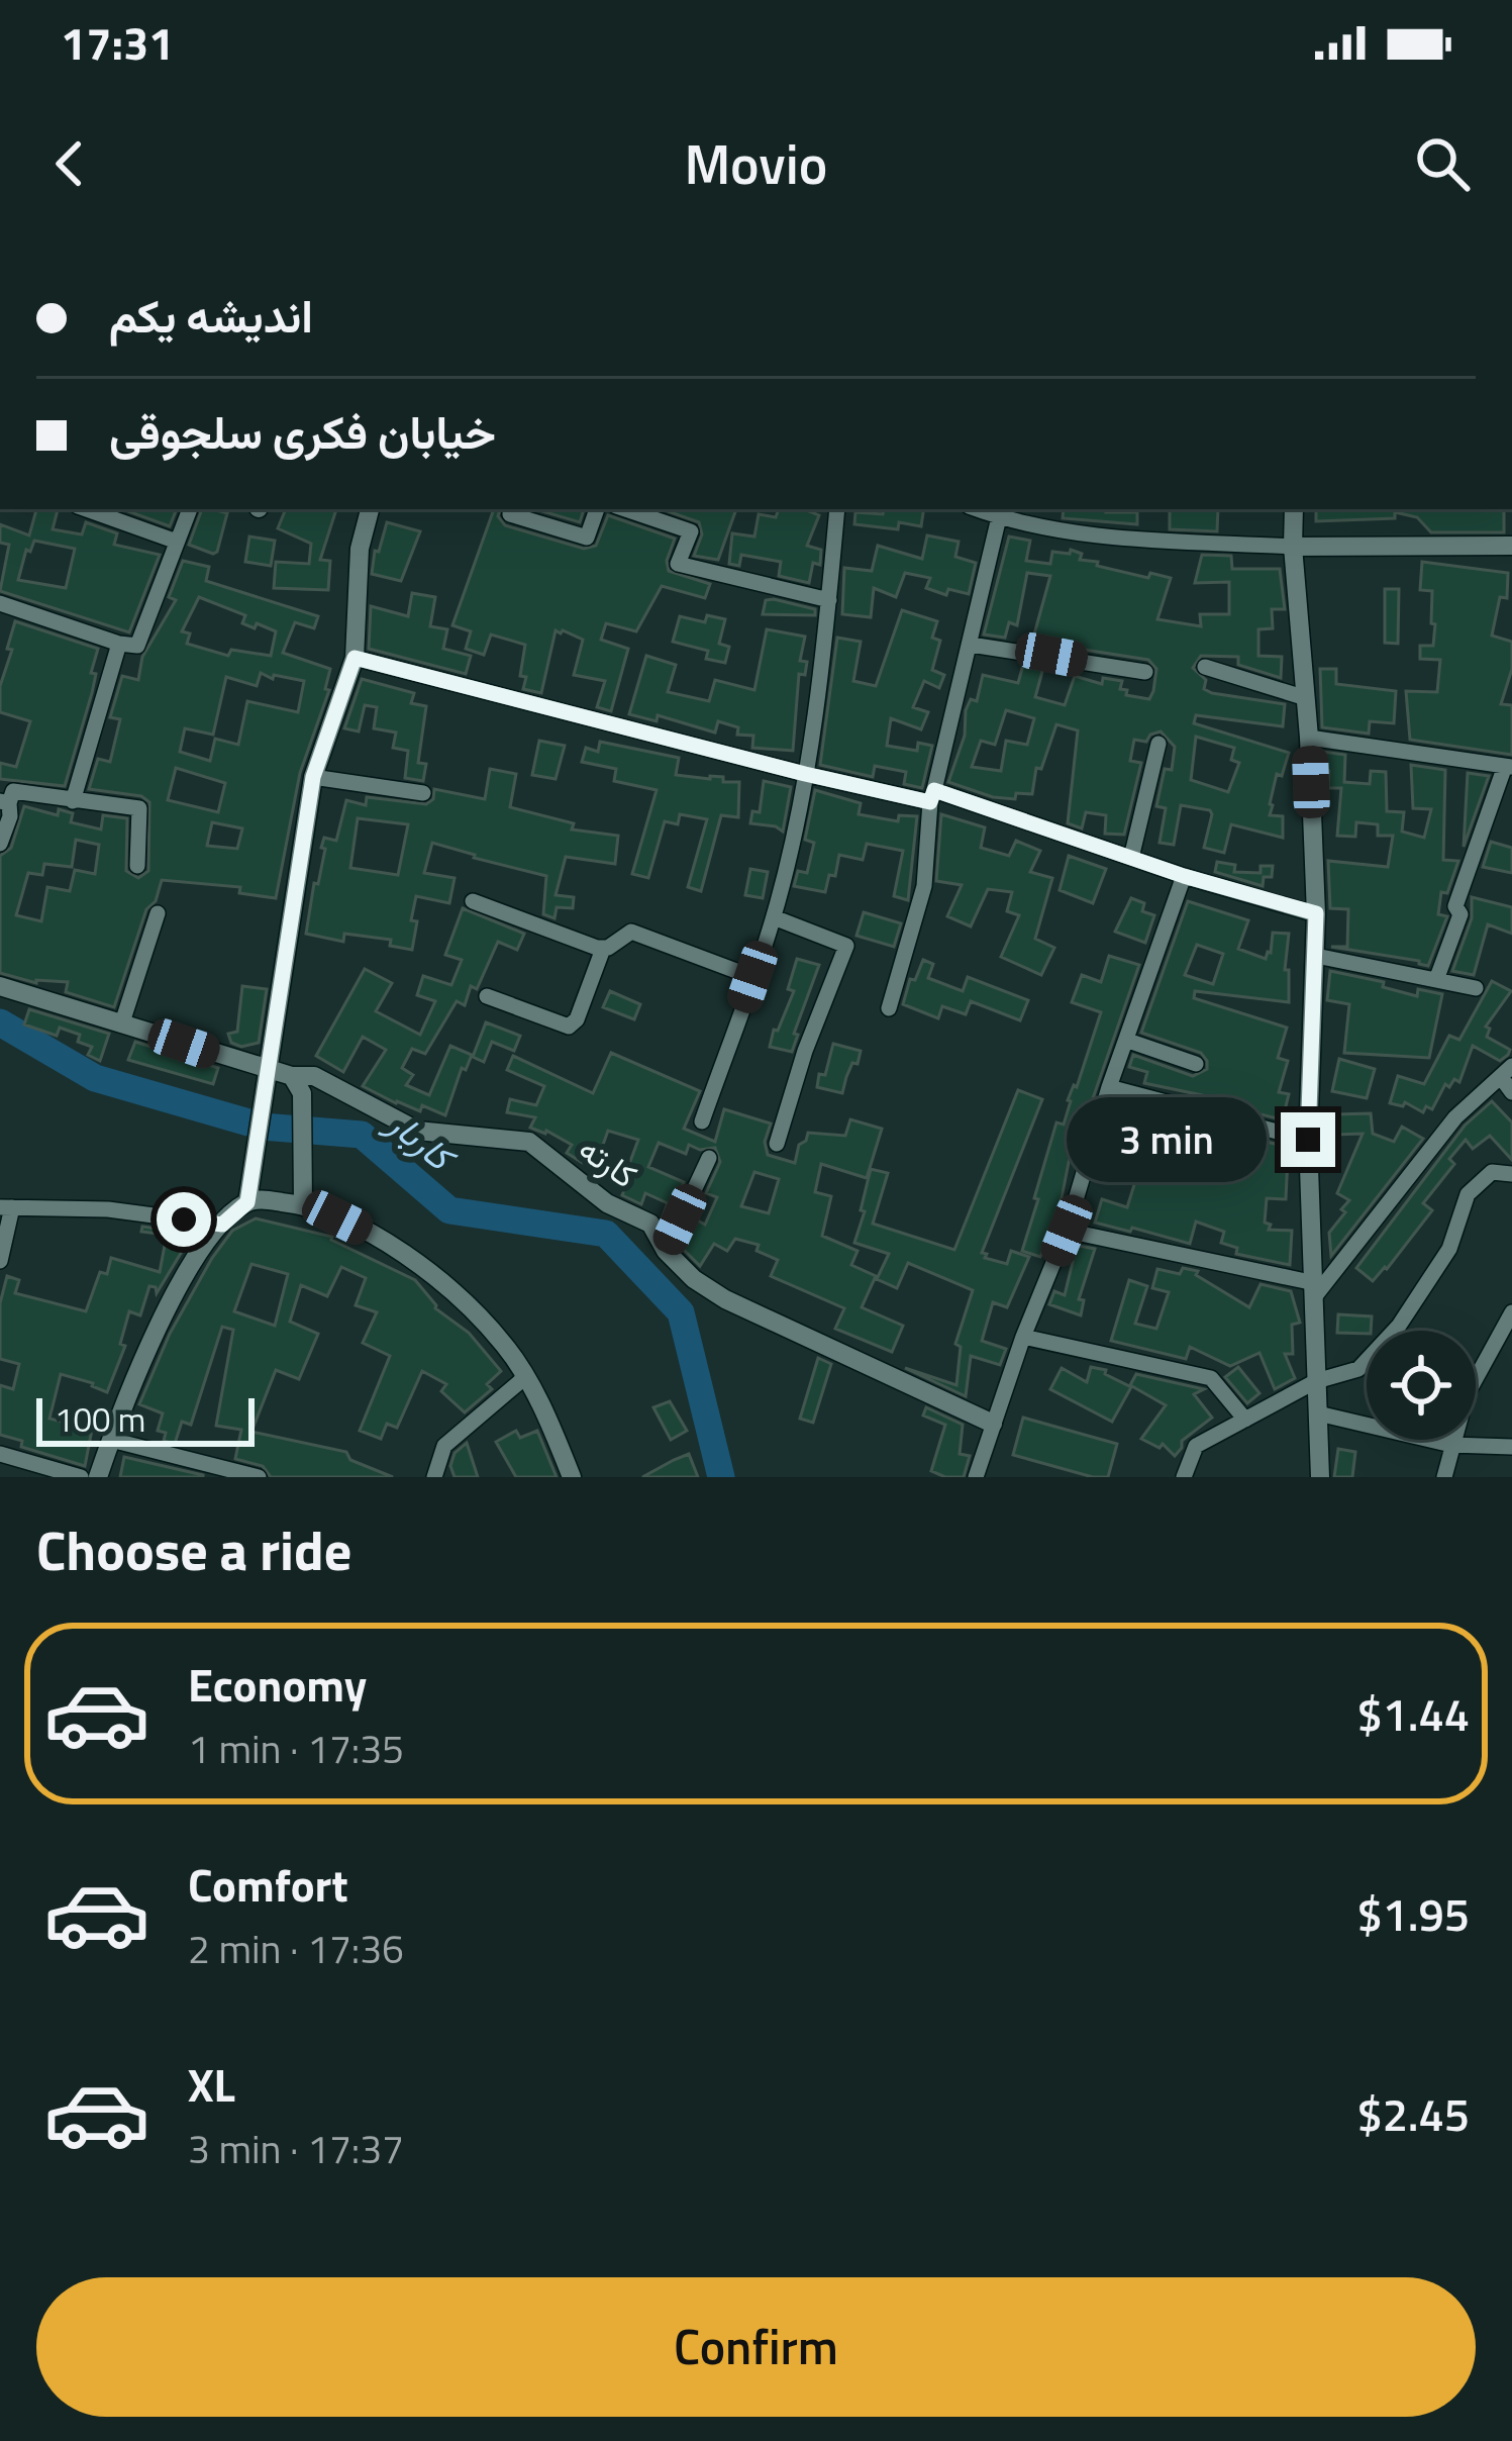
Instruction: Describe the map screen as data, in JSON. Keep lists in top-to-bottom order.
{
  "streets": {
    "street": ["کارته"]
  },
  "water": ["کاربار"],
  "scale_bar": "100 m",
  "page": {
    "status": "17:31",
    "header": "Movio",
    "banner": ["اندیشه یکم", "خیابان فکری سلجوقی"],
    "bubble": "3 min",
    "scale": "100 m",
    "heading": "Choose a ride",
    "list": [
      {
        "name": "Economy",
        "note": "1 min · 17:35",
        "value": "$1.44"
      },
      {
        "name": "Comfort",
        "note": "2 min · 17:36",
        "value": "$1.95"
      },
      {
        "name": "XL",
        "note": "3 min · 17:37",
        "value": "$2.45"
      }
    ],
    "buttons": "Confirm"
  }
}
